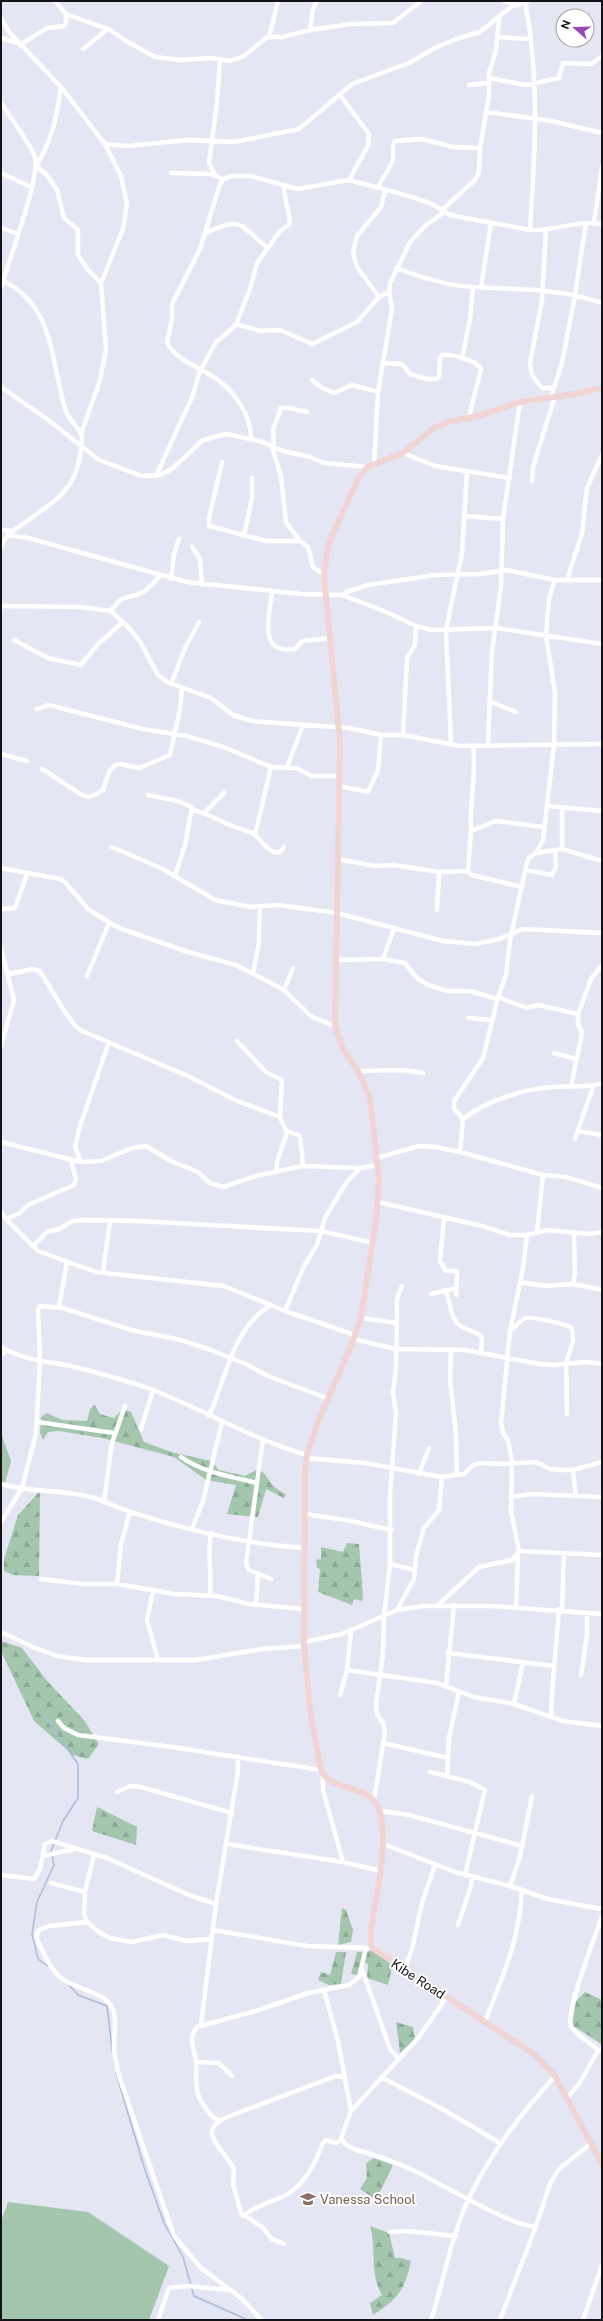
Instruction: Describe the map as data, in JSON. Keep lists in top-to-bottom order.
{
  "streets": {
    "street": ["Kibe Road"]
  },
  "places": {
    "school or university": ["Vanessa School"]
  },
  "north": "left"
}
